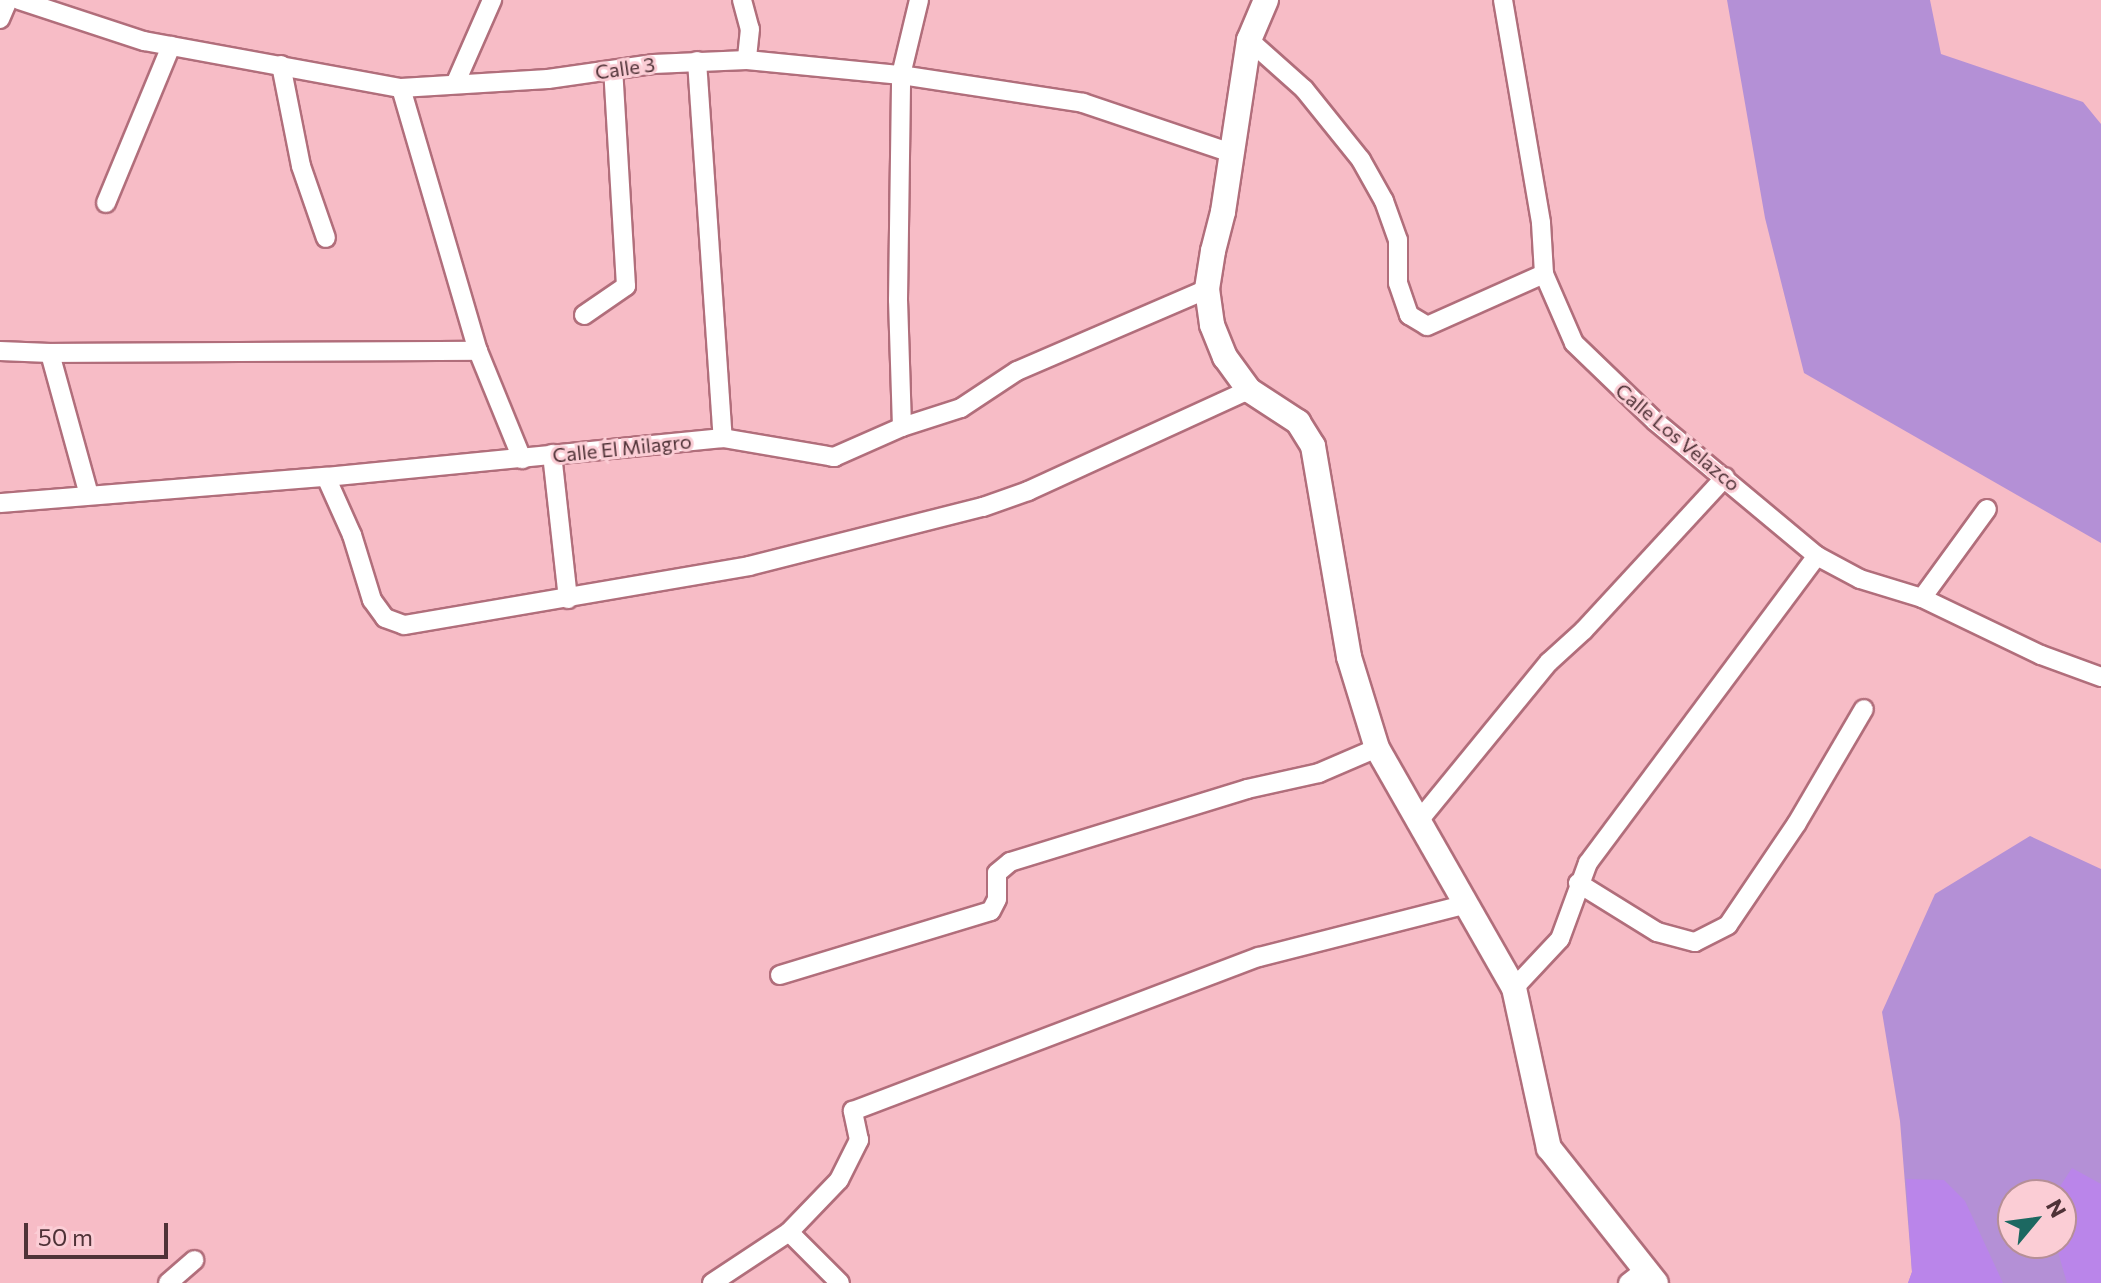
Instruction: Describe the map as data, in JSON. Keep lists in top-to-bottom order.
{
  "streets": {
    "street": ["Calle 3", "Calle Los Velazco", "Calle El Milagro"]
  },
  "scale_bar": "50 m",
  "north": "top right"
}
